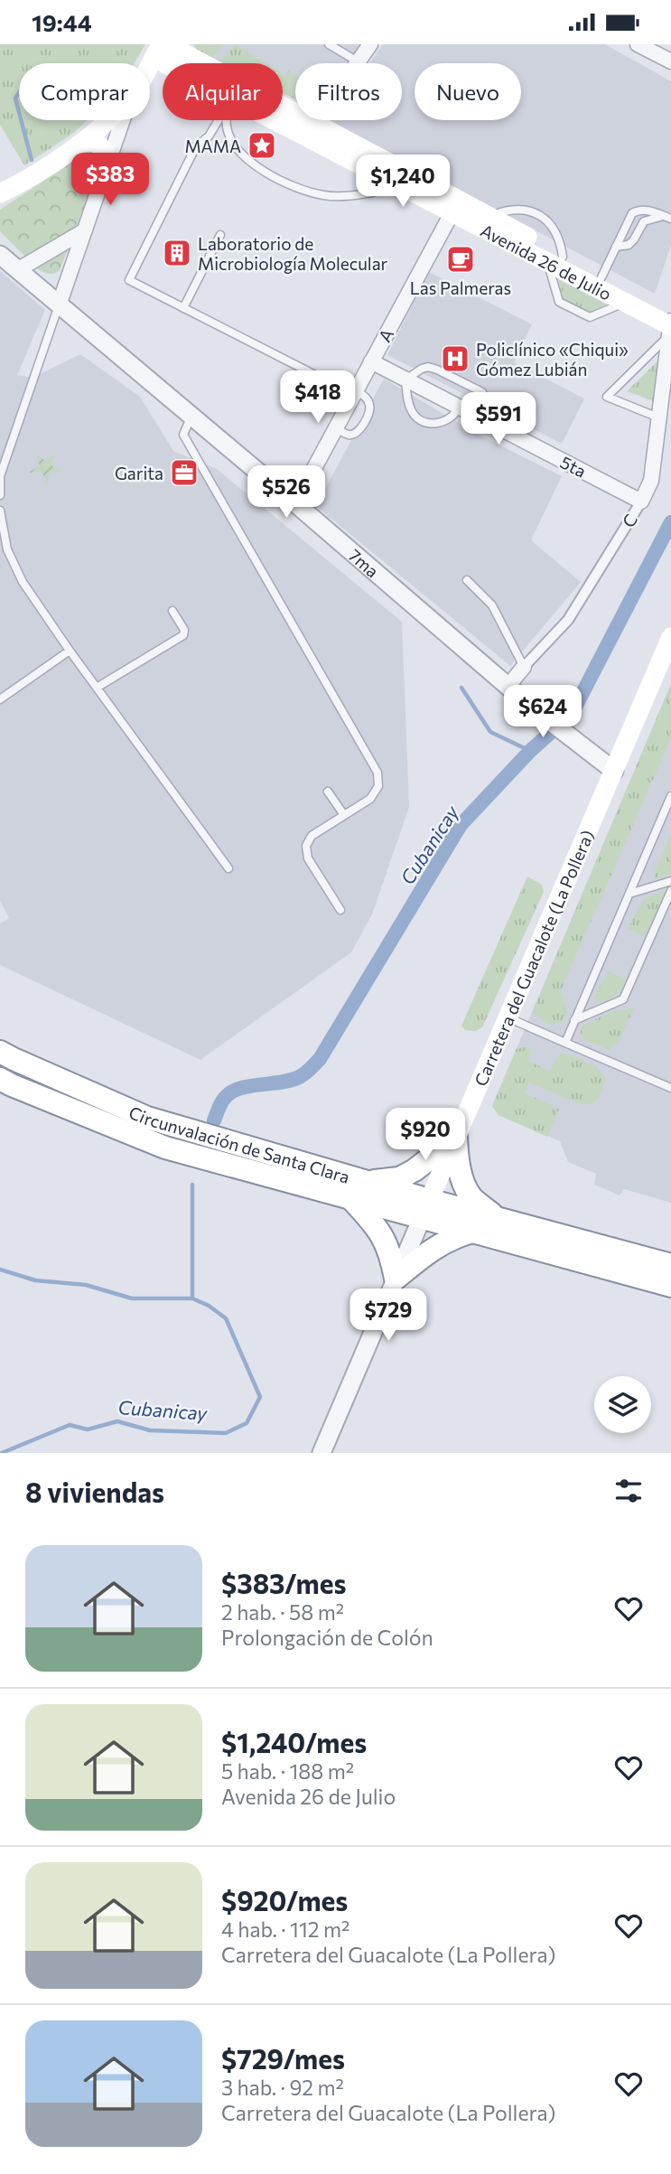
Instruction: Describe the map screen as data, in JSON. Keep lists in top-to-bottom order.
{
  "streets": {
    "highway": ["Circunvalación de Santa Clara"],
    "main road": ["Avenida 26 de Julio", "Carretera del Guacalote (La Pollera)"],
    "street": [
      "A",
      "5ta",
      "C",
      "7ma"
    ]
  },
  "crossings": [
    ["Avenida 26 de Julio", "A"],
    ["Avenida 26 de Julio", "C"],
    ["A", "5ta"],
    ["A", "7ma"],
    ["5ta", "C"],
    ["C", "7ma"],
    ["7ma", "Carretera del Guacalote (La Pollera)"],
    ["Carretera del Guacalote (La Pollera)", "Circunvalación de Santa Clara"]
  ],
  "water": ["Cubanicay"],
  "places": {
    "place": ["MAMA"],
    "building": ["Laboratorio de Microbiología Molecular"],
    "cafe": ["Las Palmeras"],
    "hospital": ["Policlínico «Chiqui» Gómez Lubián"],
    "office": ["Garita"]
  },
  "page": {
    "status": "19:44",
    "chip": [
      "Comprar",
      "Alquilar",
      "Filtros",
      "Nuevo"
    ],
    "price": [
      "$383",
      "$1,240",
      "$418",
      "$591",
      "$526",
      "$624",
      "$920",
      "$729"
    ],
    "heading": "8 viviendas",
    "list": [
      {
        "name": "$383/mes",
        "note": "2 hab. · 58 m² · Prolongación de Colón"
      },
      {
        "name": "$1,240/mes",
        "note": "5 hab. · 188 m² · Avenida 26 de Julio"
      },
      {
        "name": "$920/mes",
        "note": "4 hab. · 112 m² · Carretera del Guacalote (La Pollera)"
      },
      {
        "name": "$729/mes",
        "note": "3 hab. · 92 m² · Carretera del Guacalote (La Pollera)"
      }
    ]
  }
}
